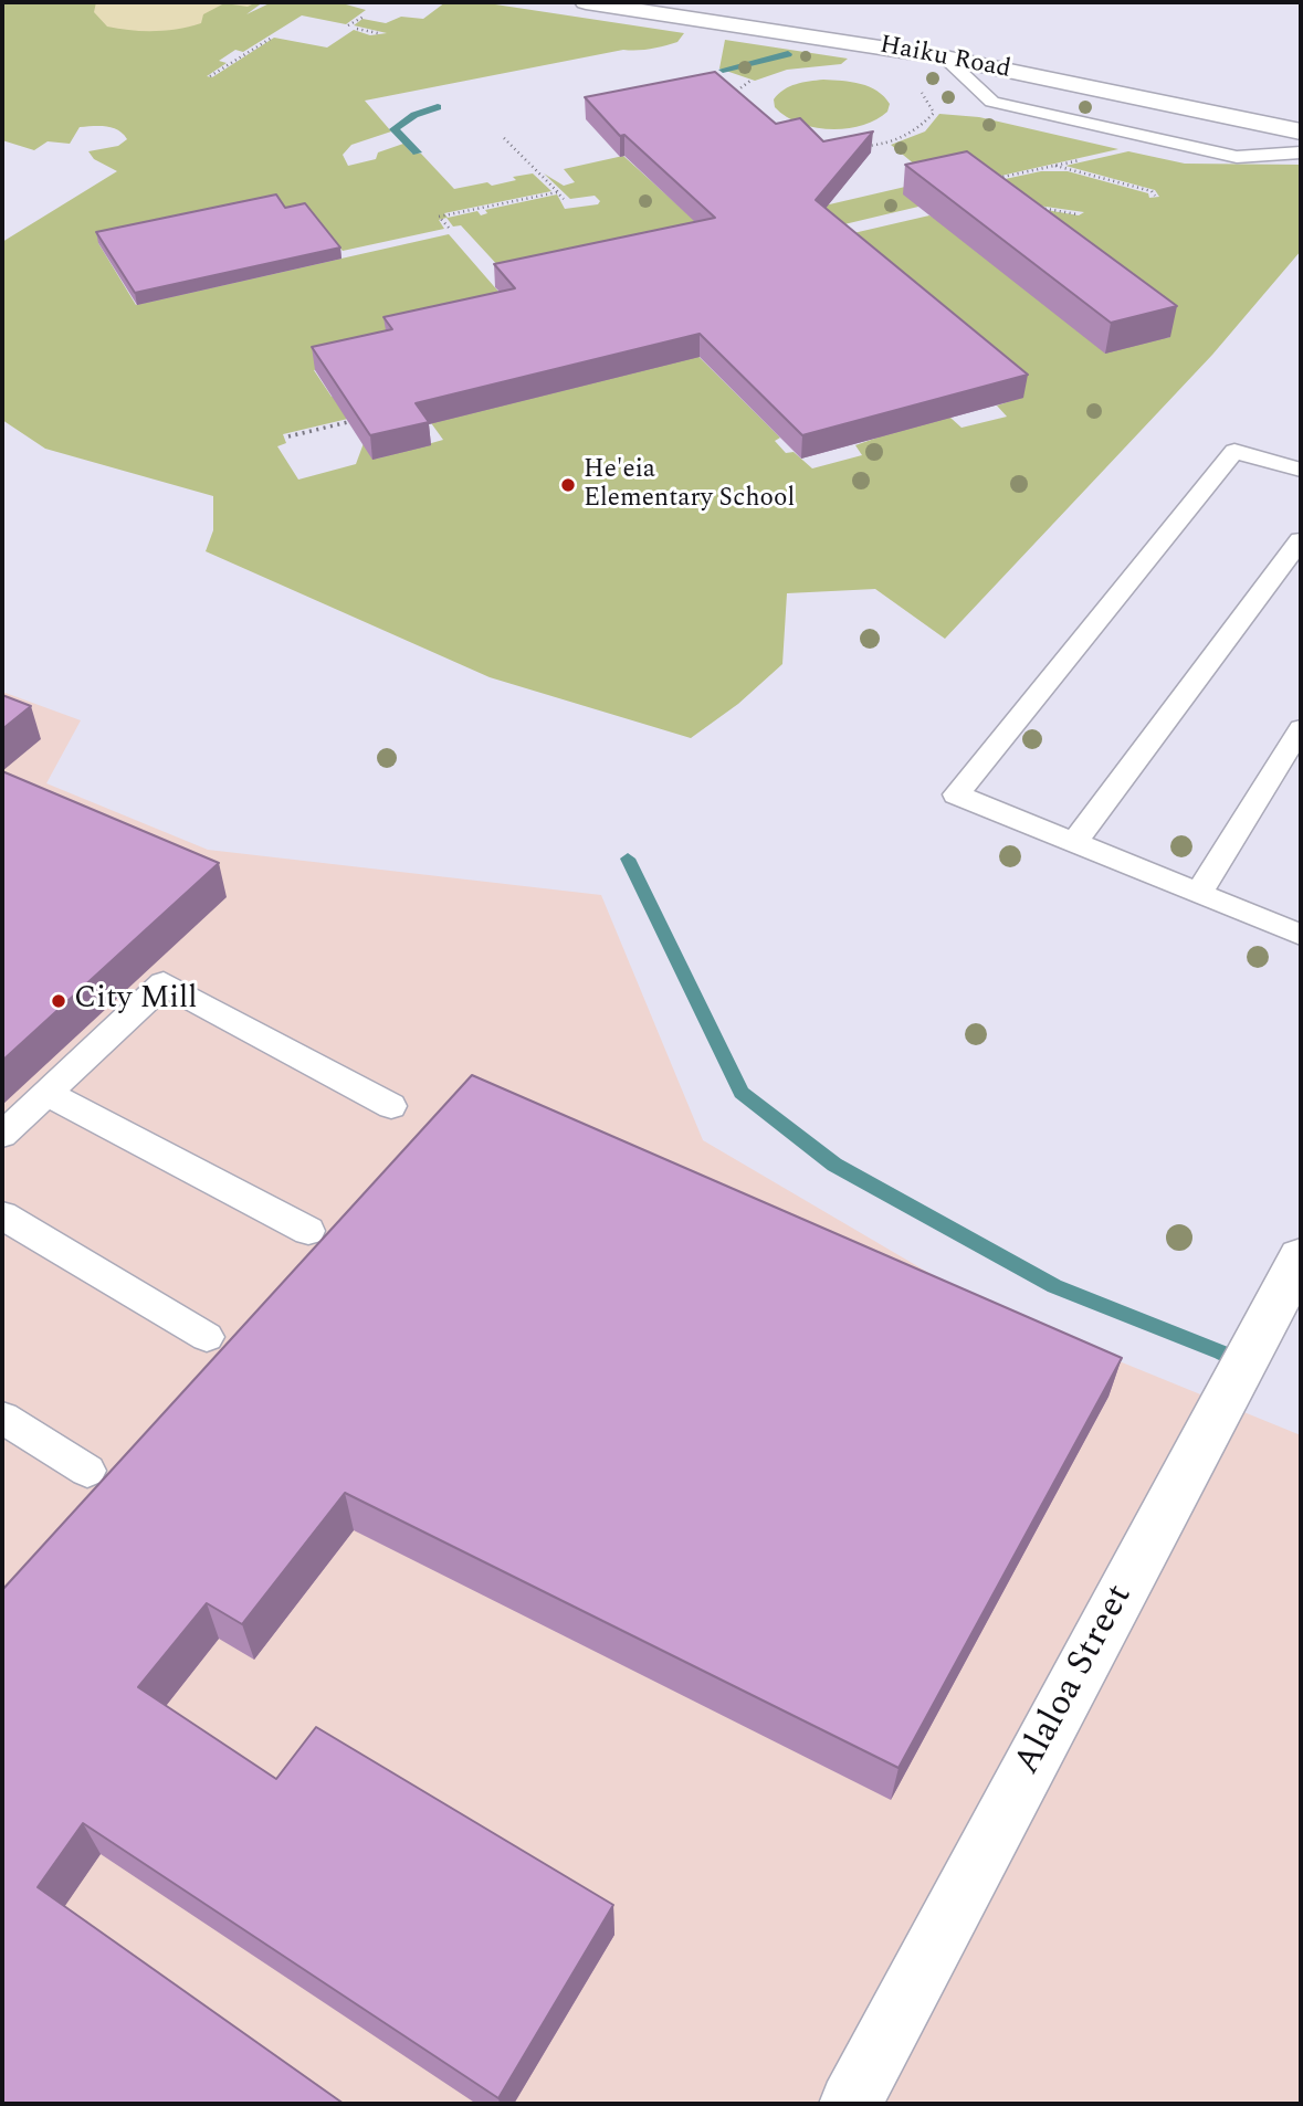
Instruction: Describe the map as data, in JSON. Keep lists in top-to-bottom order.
{
  "streets": {
    "main road": ["Haiku Road", "Alaloa Street"]
  },
  "places": ["He'eia Elementary School", "City Mill"]
}
